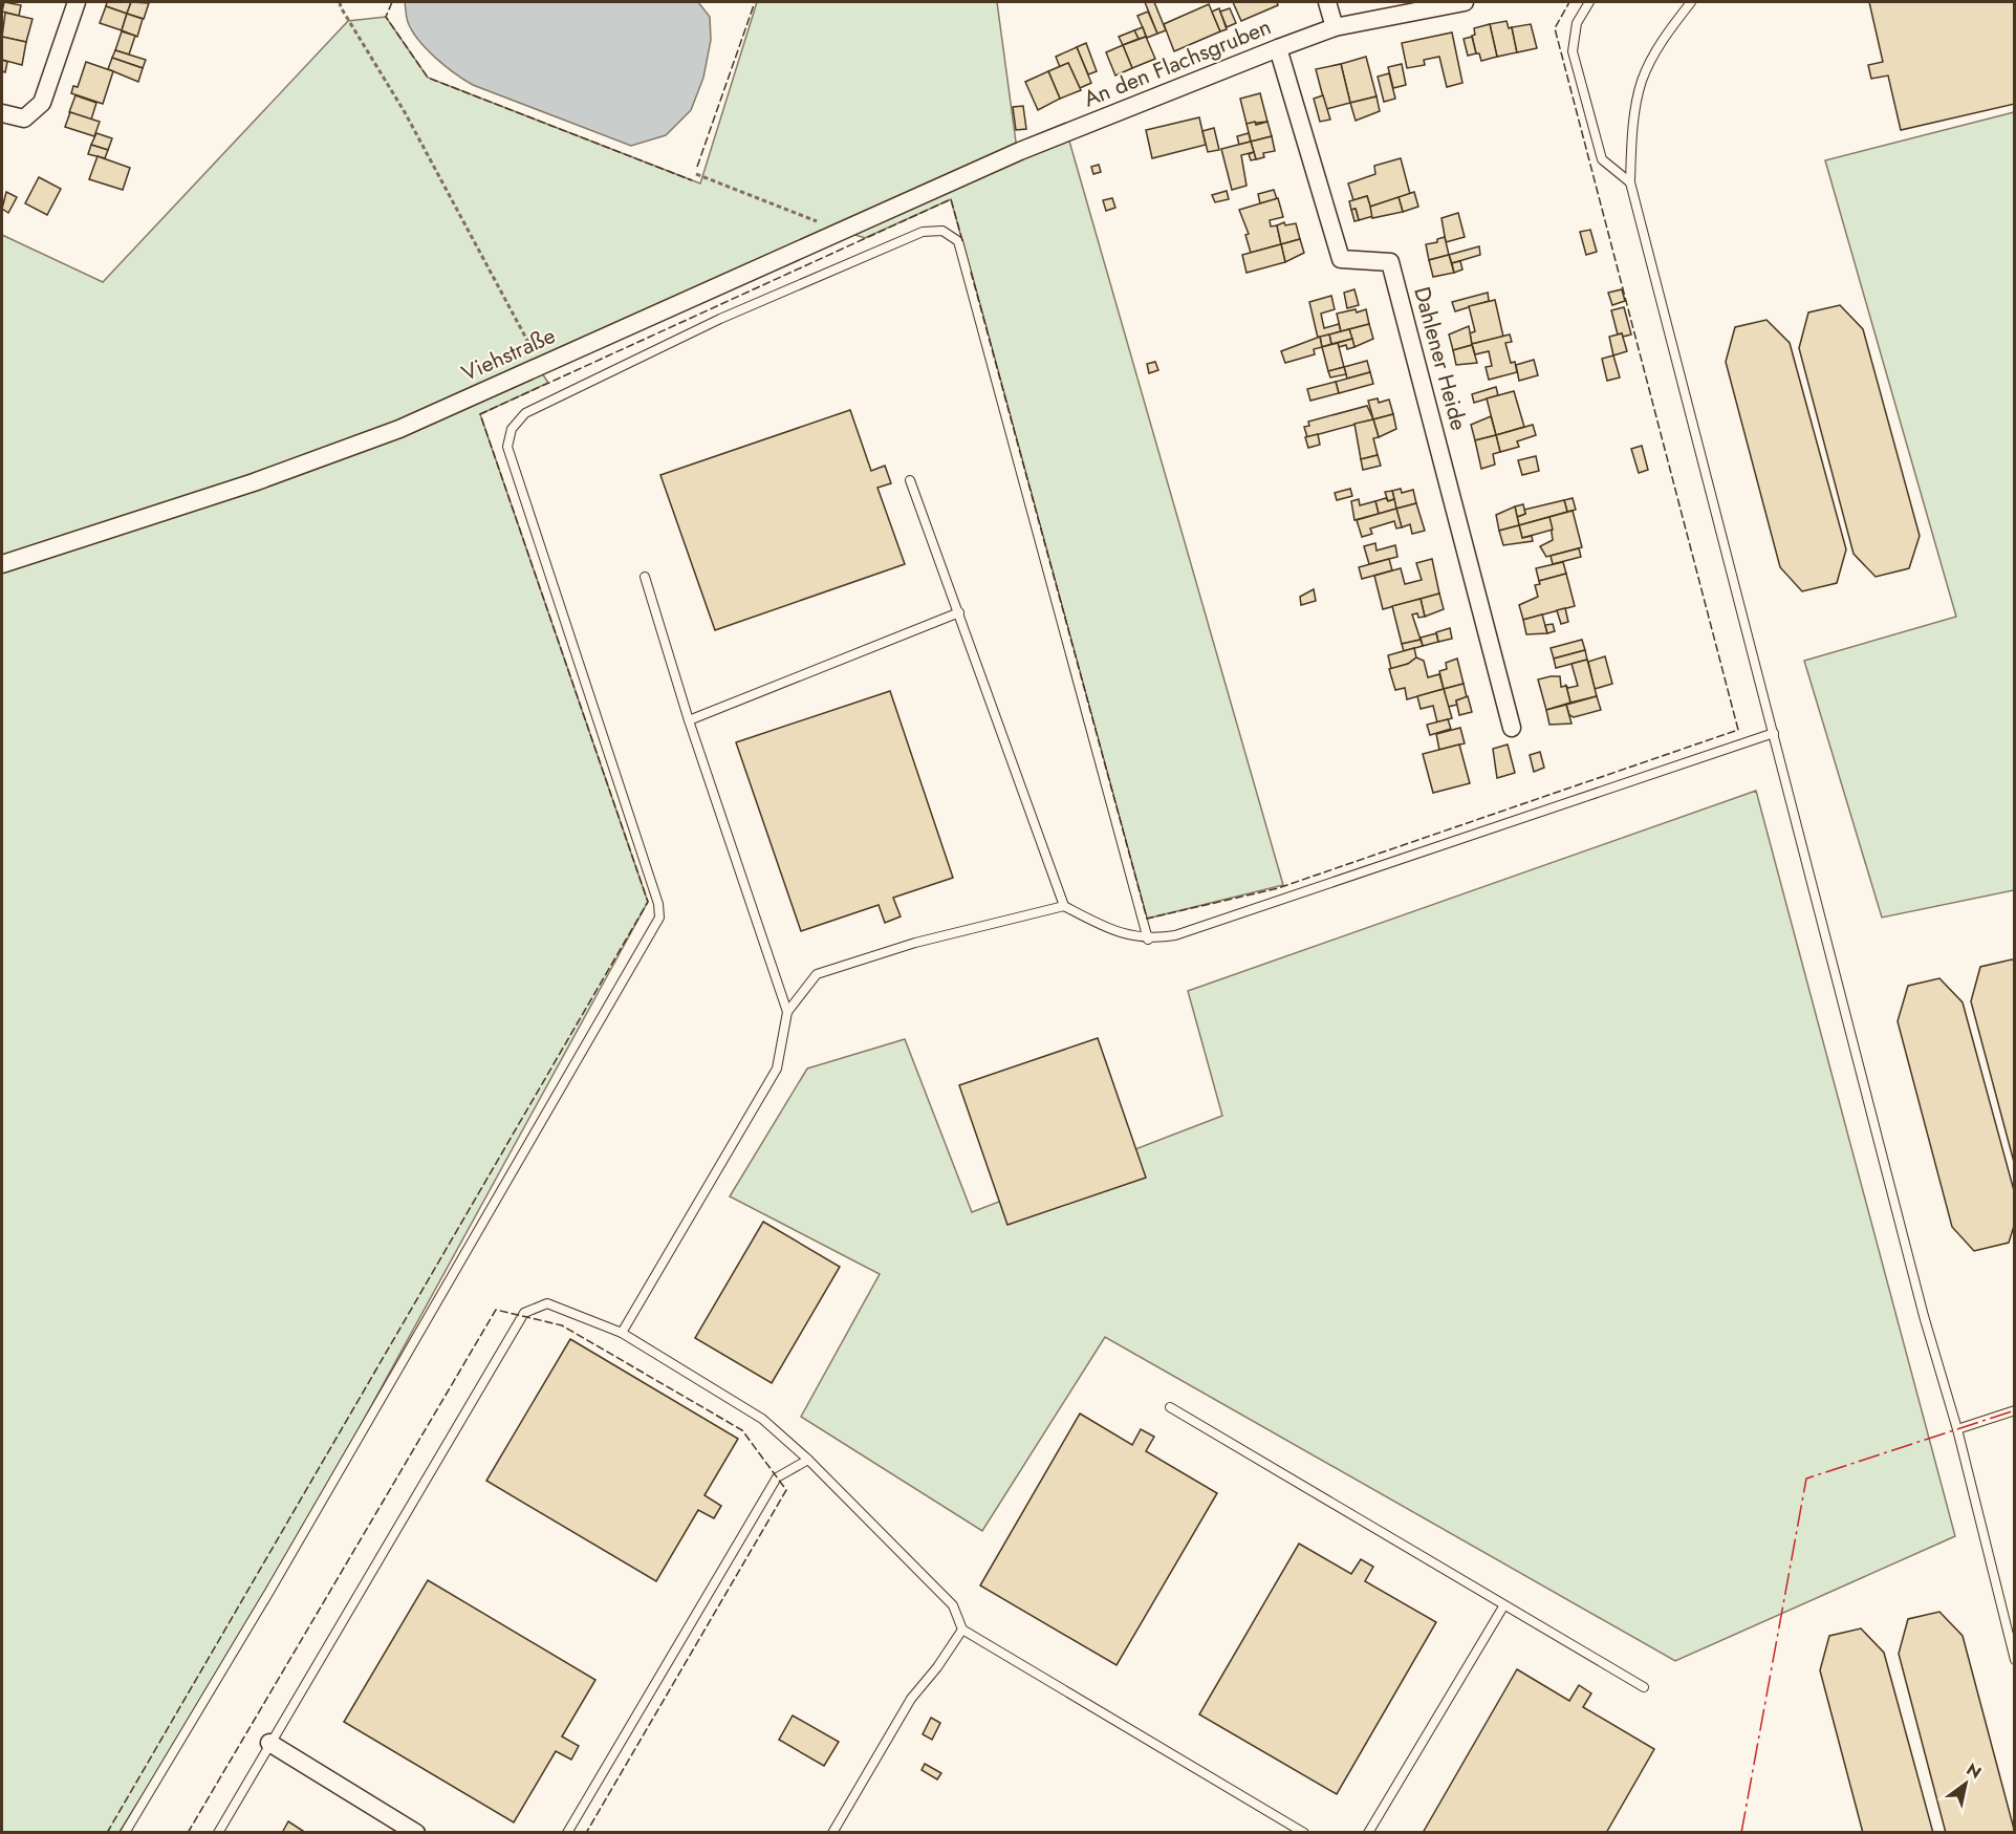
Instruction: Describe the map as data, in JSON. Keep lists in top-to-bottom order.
{
  "streets": {
    "street": ["An den Flachsgruben", "Viehstraße", "Dahlener Heide"]
  },
  "crossings": [
    ["An den Flachsgruben", "Viehstraße"],
    ["An den Flachsgruben", "Dahlener Heide"]
  ],
  "north": "top right"
}
